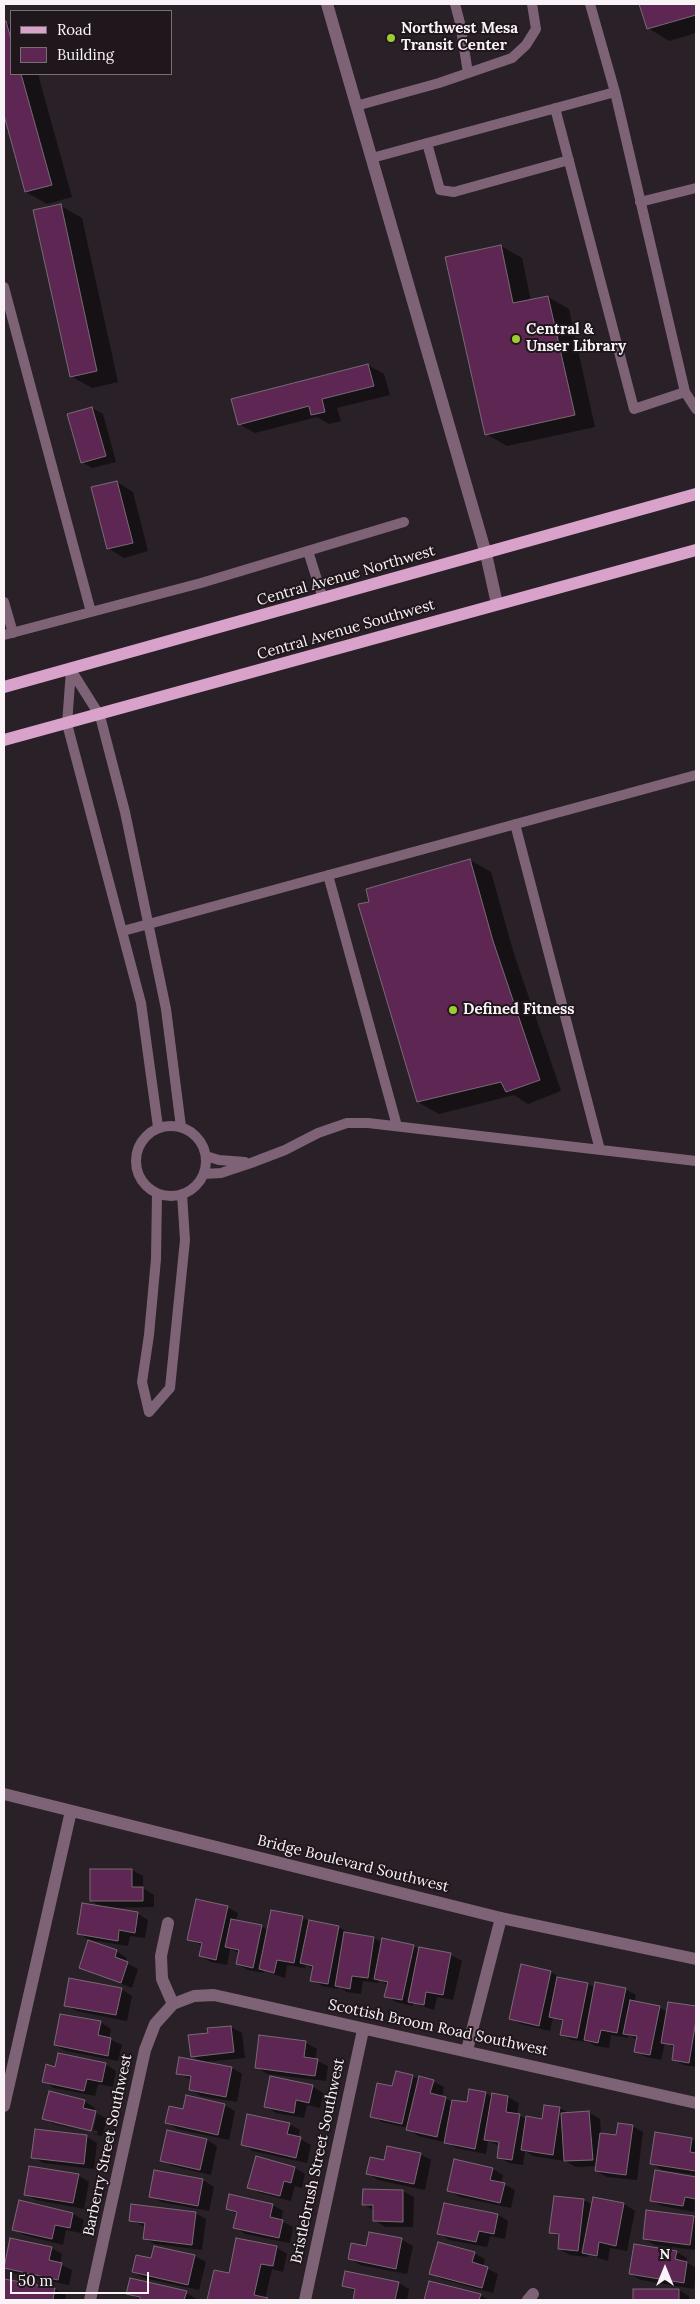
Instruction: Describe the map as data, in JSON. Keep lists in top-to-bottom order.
{
  "streets": {
    "main road": ["Central Avenue Northwest", "Central Avenue Southwest"],
    "street": [
      "Bridge Boulevard Southwest",
      "Scottish Broom Road Southwest",
      "Barberry Street Southwest",
      "Bristlebrush Street Southwest"
    ]
  },
  "crossings": [
    ["Scottish Broom Road Southwest", "Barberry Street Southwest"],
    ["Scottish Broom Road Southwest", "Bristlebrush Street Southwest"]
  ],
  "places": ["Northwest Mesa Transit Center", "Central & Unser Library", "Defined Fitness"],
  "legend": ["Road", "Building"],
  "scale_bar": "50 m",
  "north": "top"
}
